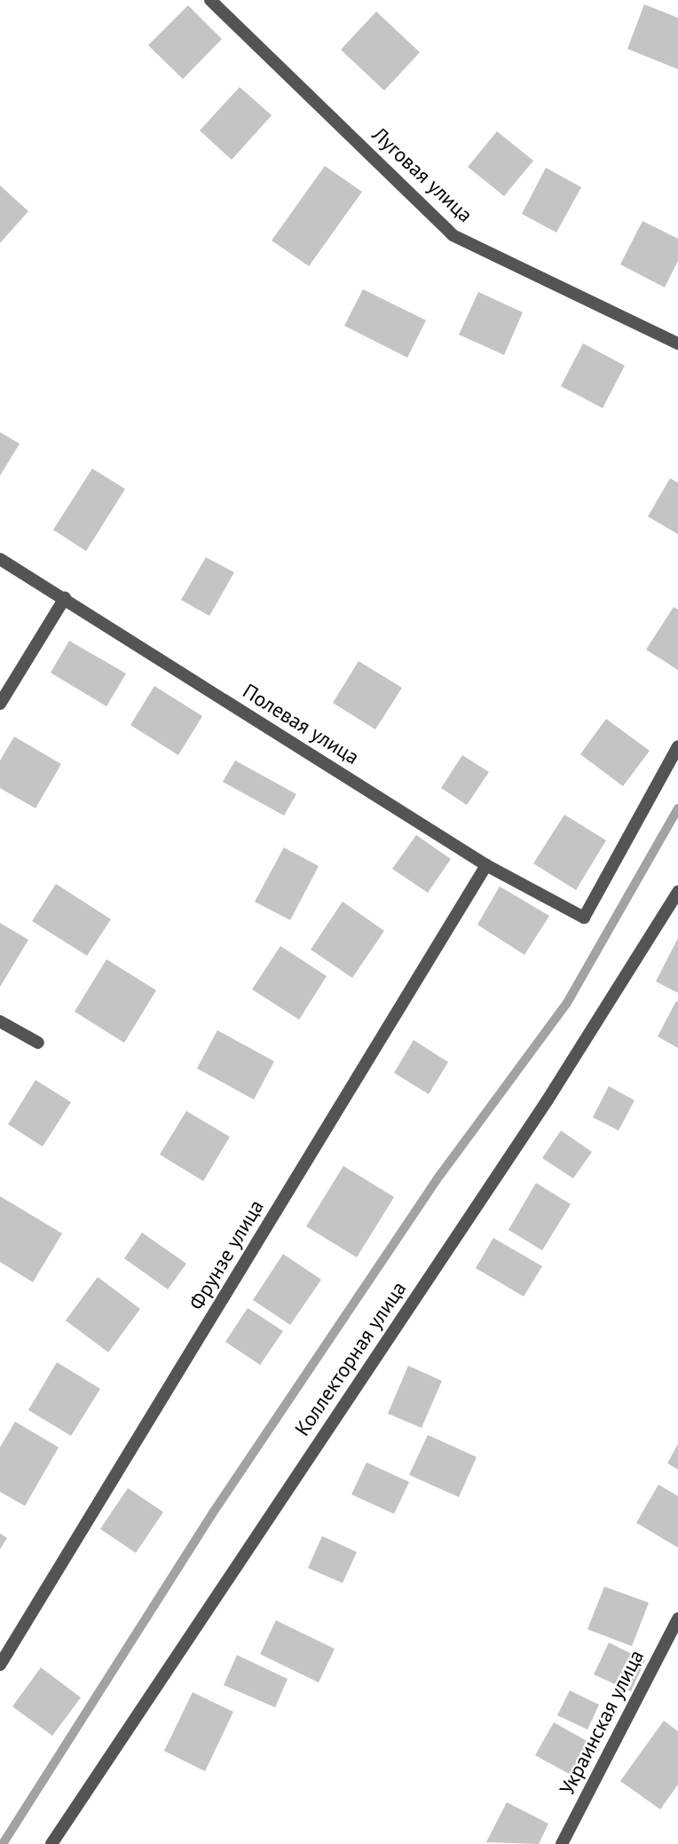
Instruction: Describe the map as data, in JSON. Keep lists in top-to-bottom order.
{
  "streets": {
    "street": [
      "Луговая улица",
      "Полевая улица",
      "Фрунзе улица",
      "Коллекторная улица",
      "Украинская улица"
    ]
  },
  "crossings": [
    ["Полевая улица", "Фрунзе улица"]
  ]
}
